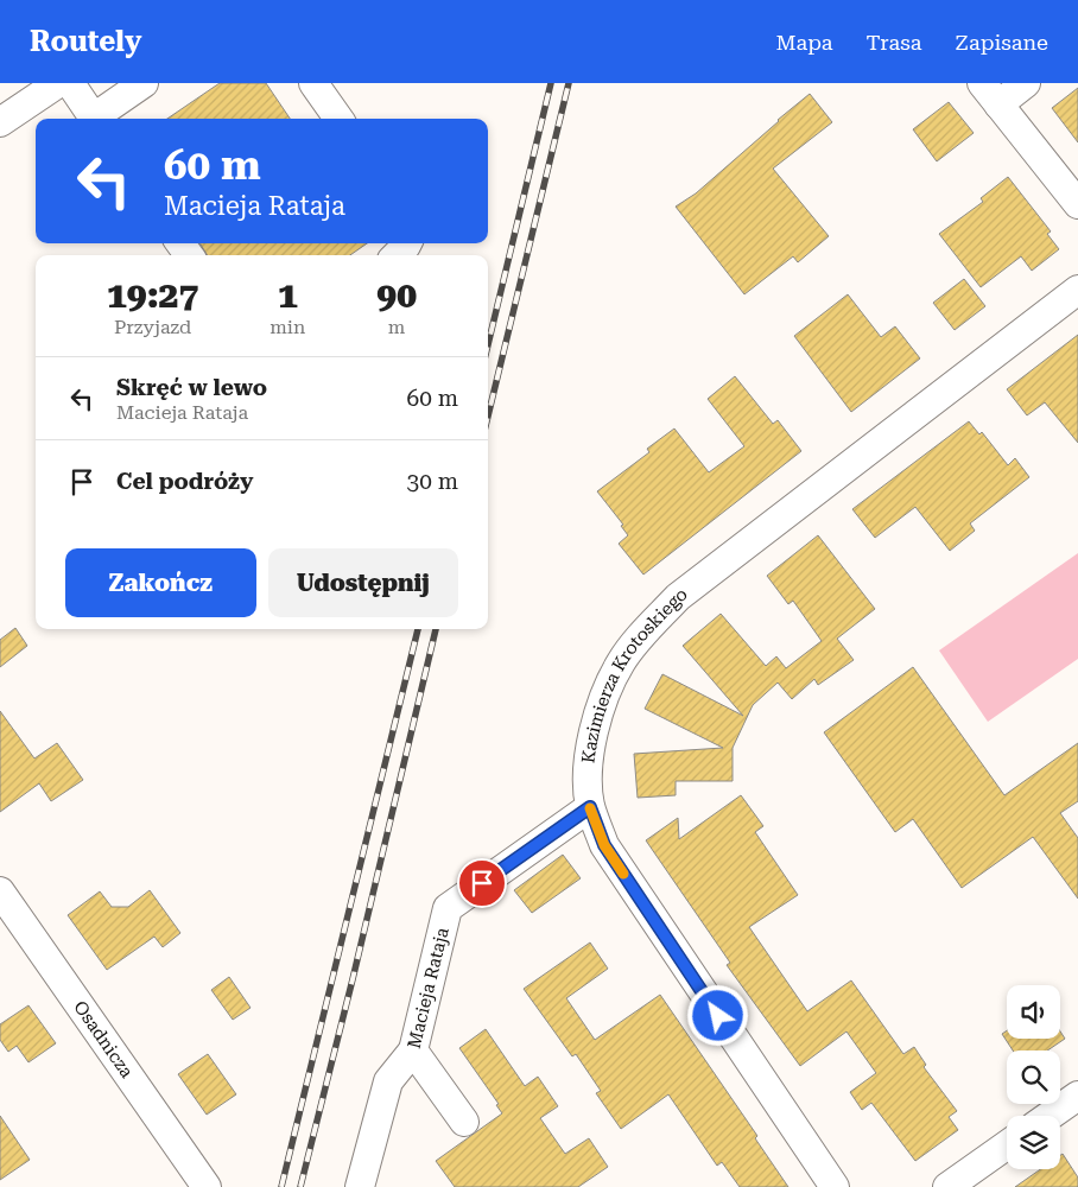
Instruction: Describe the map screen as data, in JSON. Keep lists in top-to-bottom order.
{
  "streets": {
    "street": ["Kazimierza Krotoskiego", "Macieja Rataja", "Osadnicza"]
  },
  "crossings": [
    ["Kazimierza Krotoskiego", "Macieja Rataja"]
  ],
  "page": {
    "header": "Routely",
    "nav": ["Mapa", "Trasa", "Zapisane"],
    "turn": ["60 m", "Macieja Rataja"],
    "eta": [
      "19:27",
      "Przyjazd",
      "1",
      "min",
      "90",
      "m"
    ],
    "list": [
      {
        "name": "Skręć w lewo",
        "note": "Macieja Rataja",
        "value": "60 m"
      },
      {
        "name": "Cel podróży",
        "value": "30 m"
      }
    ],
    "buttons": ["Zakończ", "Udostępnij"]
  }
}
